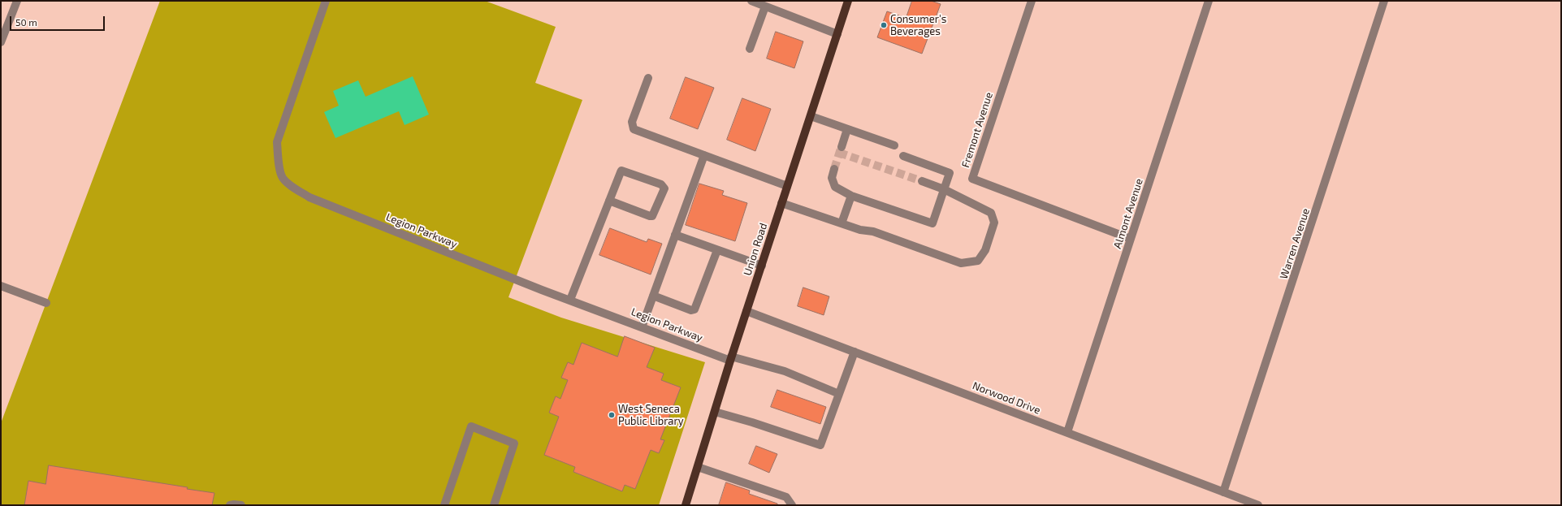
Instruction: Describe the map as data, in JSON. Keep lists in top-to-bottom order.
{
  "streets": {
    "main road": ["Union Road"],
    "street": [
      "Fremont Avenue",
      "Almont Avenue",
      "Legion Parkway",
      "Warren Avenue",
      "Norwood Drive"
    ]
  },
  "crossings": [
    ["Fremont Avenue", "Almont Avenue"],
    ["Almont Avenue", "Norwood Drive"],
    ["Legion Parkway", "Union Road"],
    ["Warren Avenue", "Norwood Drive"],
    ["Union Road", "Norwood Drive"]
  ],
  "places": ["Consumer's Beverages", "West Seneca Public Library"],
  "scale_bar": "50 m"
}
